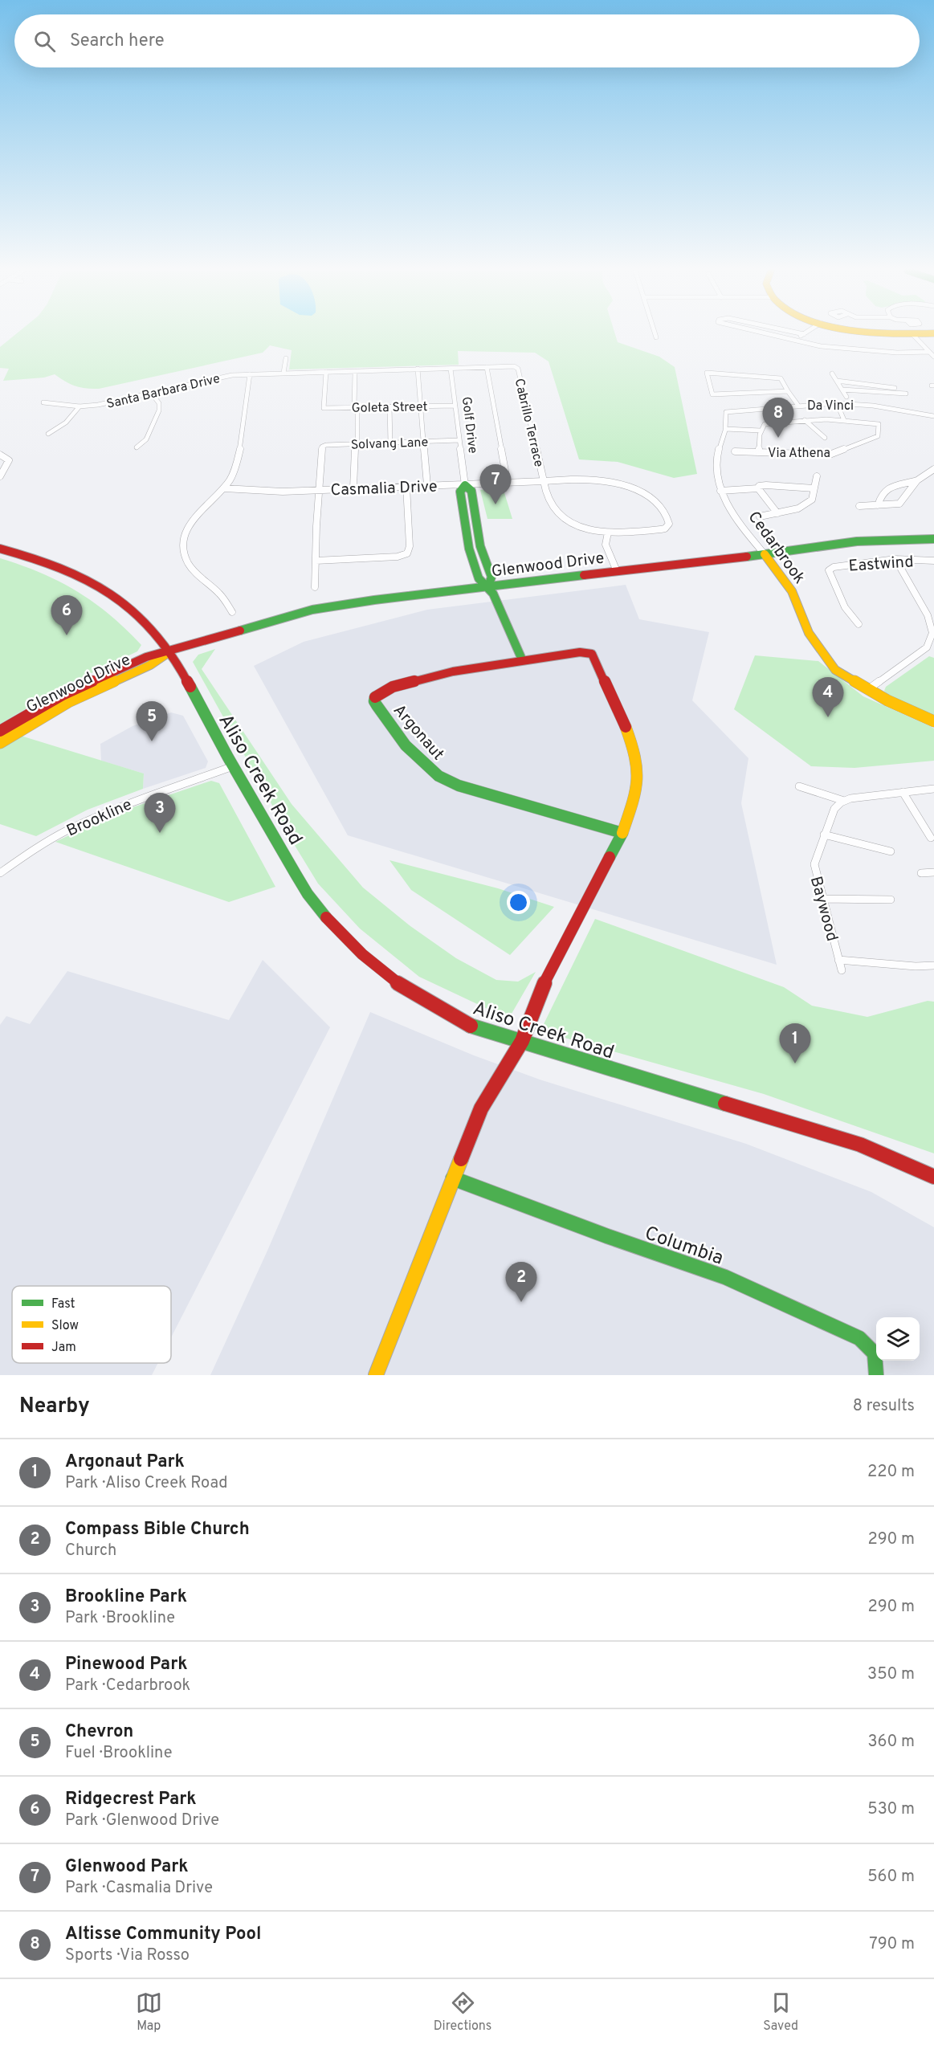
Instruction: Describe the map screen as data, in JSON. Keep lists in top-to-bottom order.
{
  "streets": {
    "street": [
      "Santa Barbara Drive",
      "Da Vinci",
      "Goleta Street",
      "Cabrillo Terrace",
      "Golf Drive",
      "Solvang Lane",
      "Via Athena",
      "Casmalia Drive",
      "Cedarbrook",
      "Eastwind",
      "Glenwood Drive",
      "Argonaut",
      "Aliso Creek Road",
      "Brookline",
      "Baywood",
      "Columbia"
    ]
  },
  "crossings": [
    ["Santa Barbara Drive", "Goleta Street"],
    ["Santa Barbara Drive", "Cabrillo Terrace"],
    ["Santa Barbara Drive", "Golf Drive"],
    ["Da Vinci", "Cedarbrook"],
    ["Goleta Street", "Golf Drive"],
    ["Cabrillo Terrace", "Casmalia Drive"],
    ["Golf Drive", "Solvang Lane"],
    ["Golf Drive", "Casmalia Drive"],
    ["Golf Drive", "Glenwood Drive"],
    ["Solvang Lane", "Casmalia Drive"],
    ["Cedarbrook", "Glenwood Drive"],
    ["Glenwood Drive", "Aliso Creek Road"],
    ["Argonaut", "Aliso Creek Road"],
    ["Aliso Creek Road", "Brookline"]
  ],
  "legend": ["Fast", "Slow", "Jam"],
  "page": {
    "search": "Search here",
    "pins": [
      "8",
      "7",
      "6",
      "4",
      "5",
      "3",
      "1",
      "2"
    ],
    "heading": ["Nearby", "8 results"],
    "list": [
      {
        "mark": "1",
        "name": "Argonaut Park",
        "note": "Park · Aliso Creek Road",
        "value": "220 m"
      },
      {
        "mark": "2",
        "name": "Compass Bible Church",
        "note": "Church",
        "value": "290 m"
      },
      {
        "mark": "3",
        "name": "Brookline Park",
        "note": "Park · Brookline",
        "value": "290 m"
      },
      {
        "mark": "4",
        "name": "Pinewood Park",
        "note": "Park · Cedarbrook",
        "value": "350 m"
      },
      {
        "mark": "5",
        "name": "Chevron",
        "note": "Fuel · Brookline",
        "value": "360 m"
      },
      {
        "mark": "6",
        "name": "Ridgecrest Park",
        "note": "Park · Glenwood Drive",
        "value": "530 m"
      },
      {
        "mark": "7",
        "name": "Glenwood Park",
        "note": "Park · Casmalia Drive",
        "value": "560 m"
      },
      {
        "mark": "8",
        "name": "Altisse Community Pool",
        "note": "Sports · Via Rosso",
        "value": "790 m"
      }
    ],
    "nav": ["Map", "Directions", "Saved"]
  }
}
